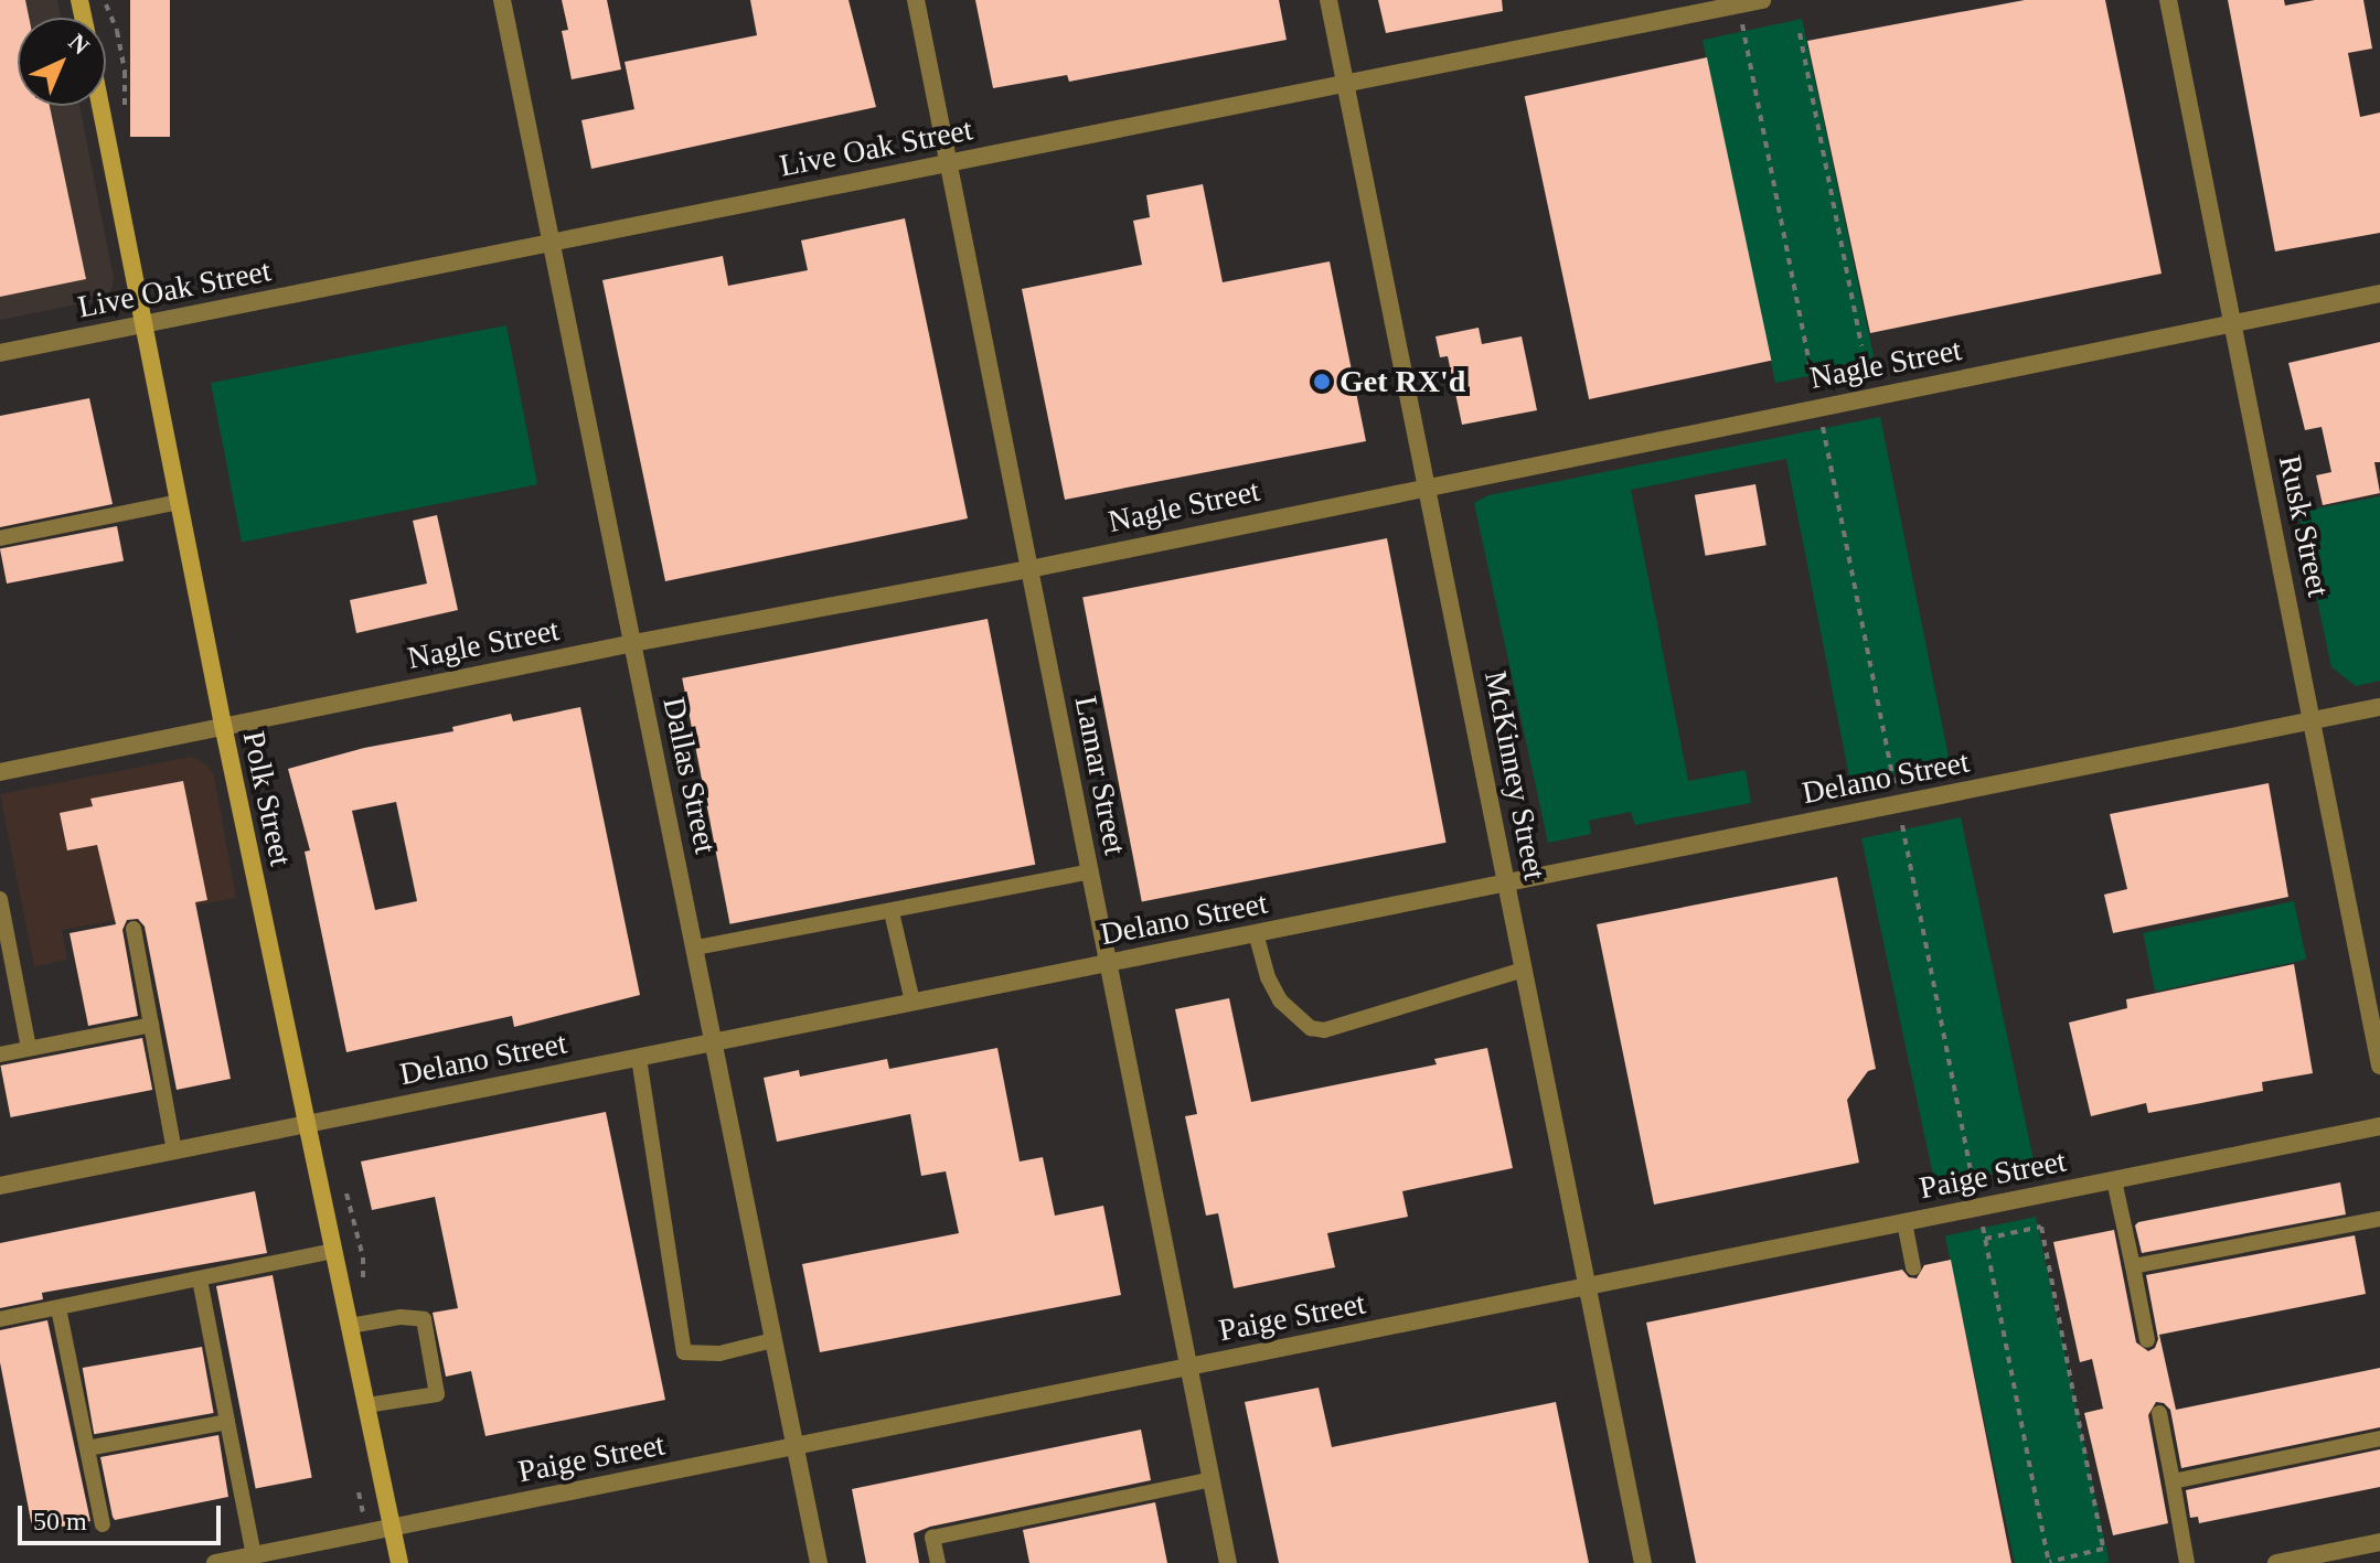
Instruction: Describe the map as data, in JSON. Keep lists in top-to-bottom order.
{
  "streets": {
    "main road": ["Polk Street"],
    "street": [
      "Live Oak Street",
      "Nagle Street",
      "Rusk Street",
      "Dallas Street",
      "Lamar Street",
      "McKinney Street",
      "Delano Street",
      "Paige Street"
    ]
  },
  "crossings": [
    ["Live Oak Street", "Dallas Street"],
    ["Live Oak Street", "Lamar Street"],
    ["Live Oak Street", "McKinney Street"],
    ["Live Oak Street", "Polk Street"],
    ["Nagle Street", "Rusk Street"],
    ["Nagle Street", "Dallas Street"],
    ["Nagle Street", "Lamar Street"],
    ["Nagle Street", "McKinney Street"],
    ["Nagle Street", "Polk Street"],
    ["Rusk Street", "Delano Street"],
    ["Dallas Street", "Delano Street"],
    ["Dallas Street", "Paige Street"],
    ["Lamar Street", "Delano Street"],
    ["Lamar Street", "Paige Street"],
    ["McKinney Street", "Delano Street"],
    ["McKinney Street", "Paige Street"],
    ["Delano Street", "Polk Street"],
    ["Polk Street", "Paige Street"]
  ],
  "places": ["Get RX'd"],
  "scale_bar": "50 m",
  "north": "top right"
}
